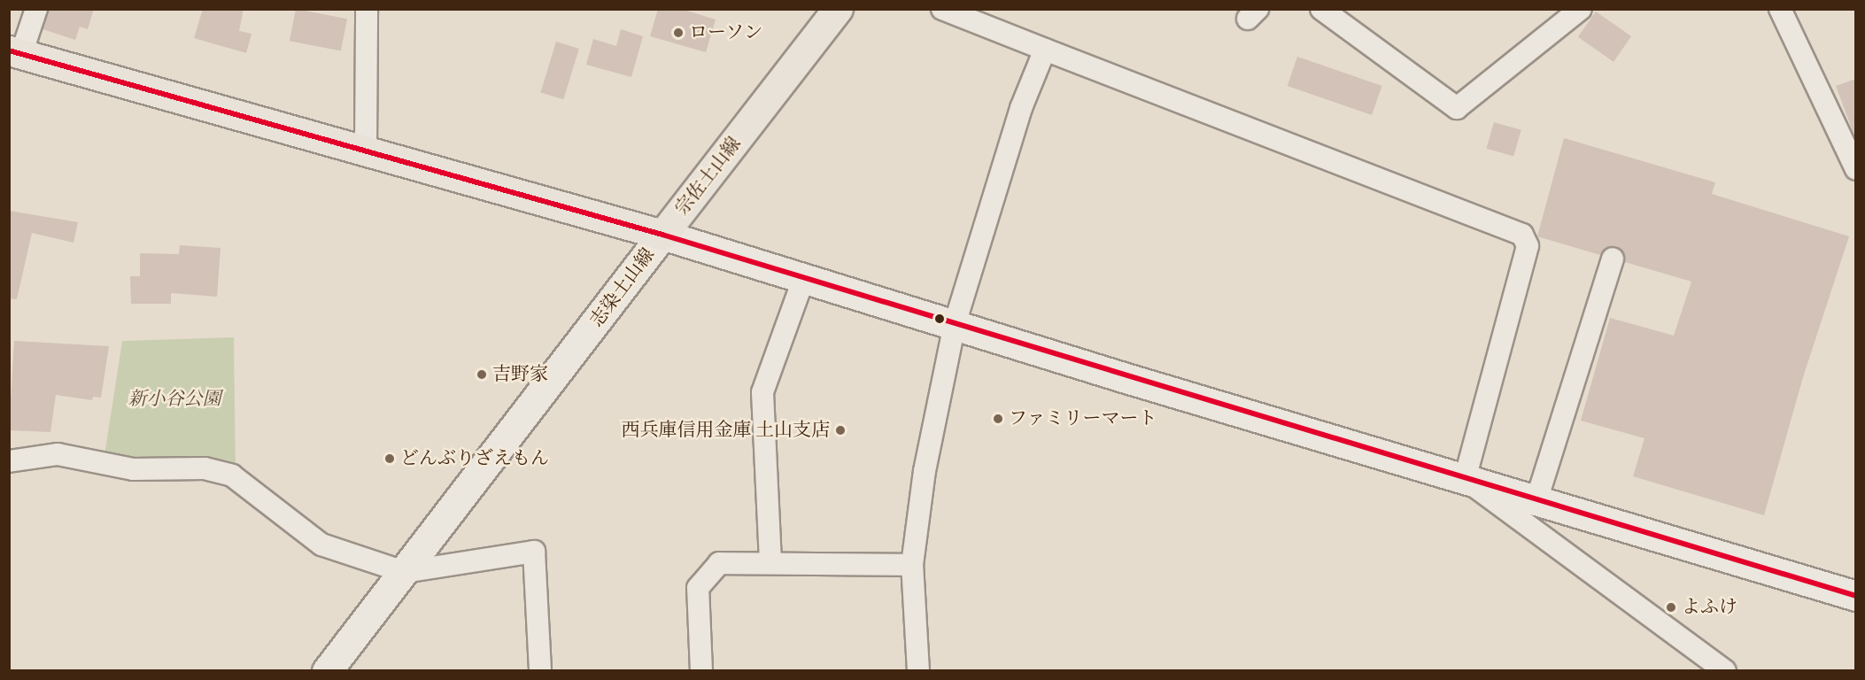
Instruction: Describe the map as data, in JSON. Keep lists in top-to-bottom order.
{
  "streets": {
    "main road": ["宗佐土山線", "志染土山線"]
  },
  "crossings": [
    ["宗佐土山線", "志染土山線"]
  ],
  "parks": ["新小谷公園"],
  "places": [
    "ローソン",
    "吉野家",
    "ファミリーマート",
    "西兵庫信用金庫 土山支店",
    "どんぶりざえもん",
    "よふけ"
  ]
}
